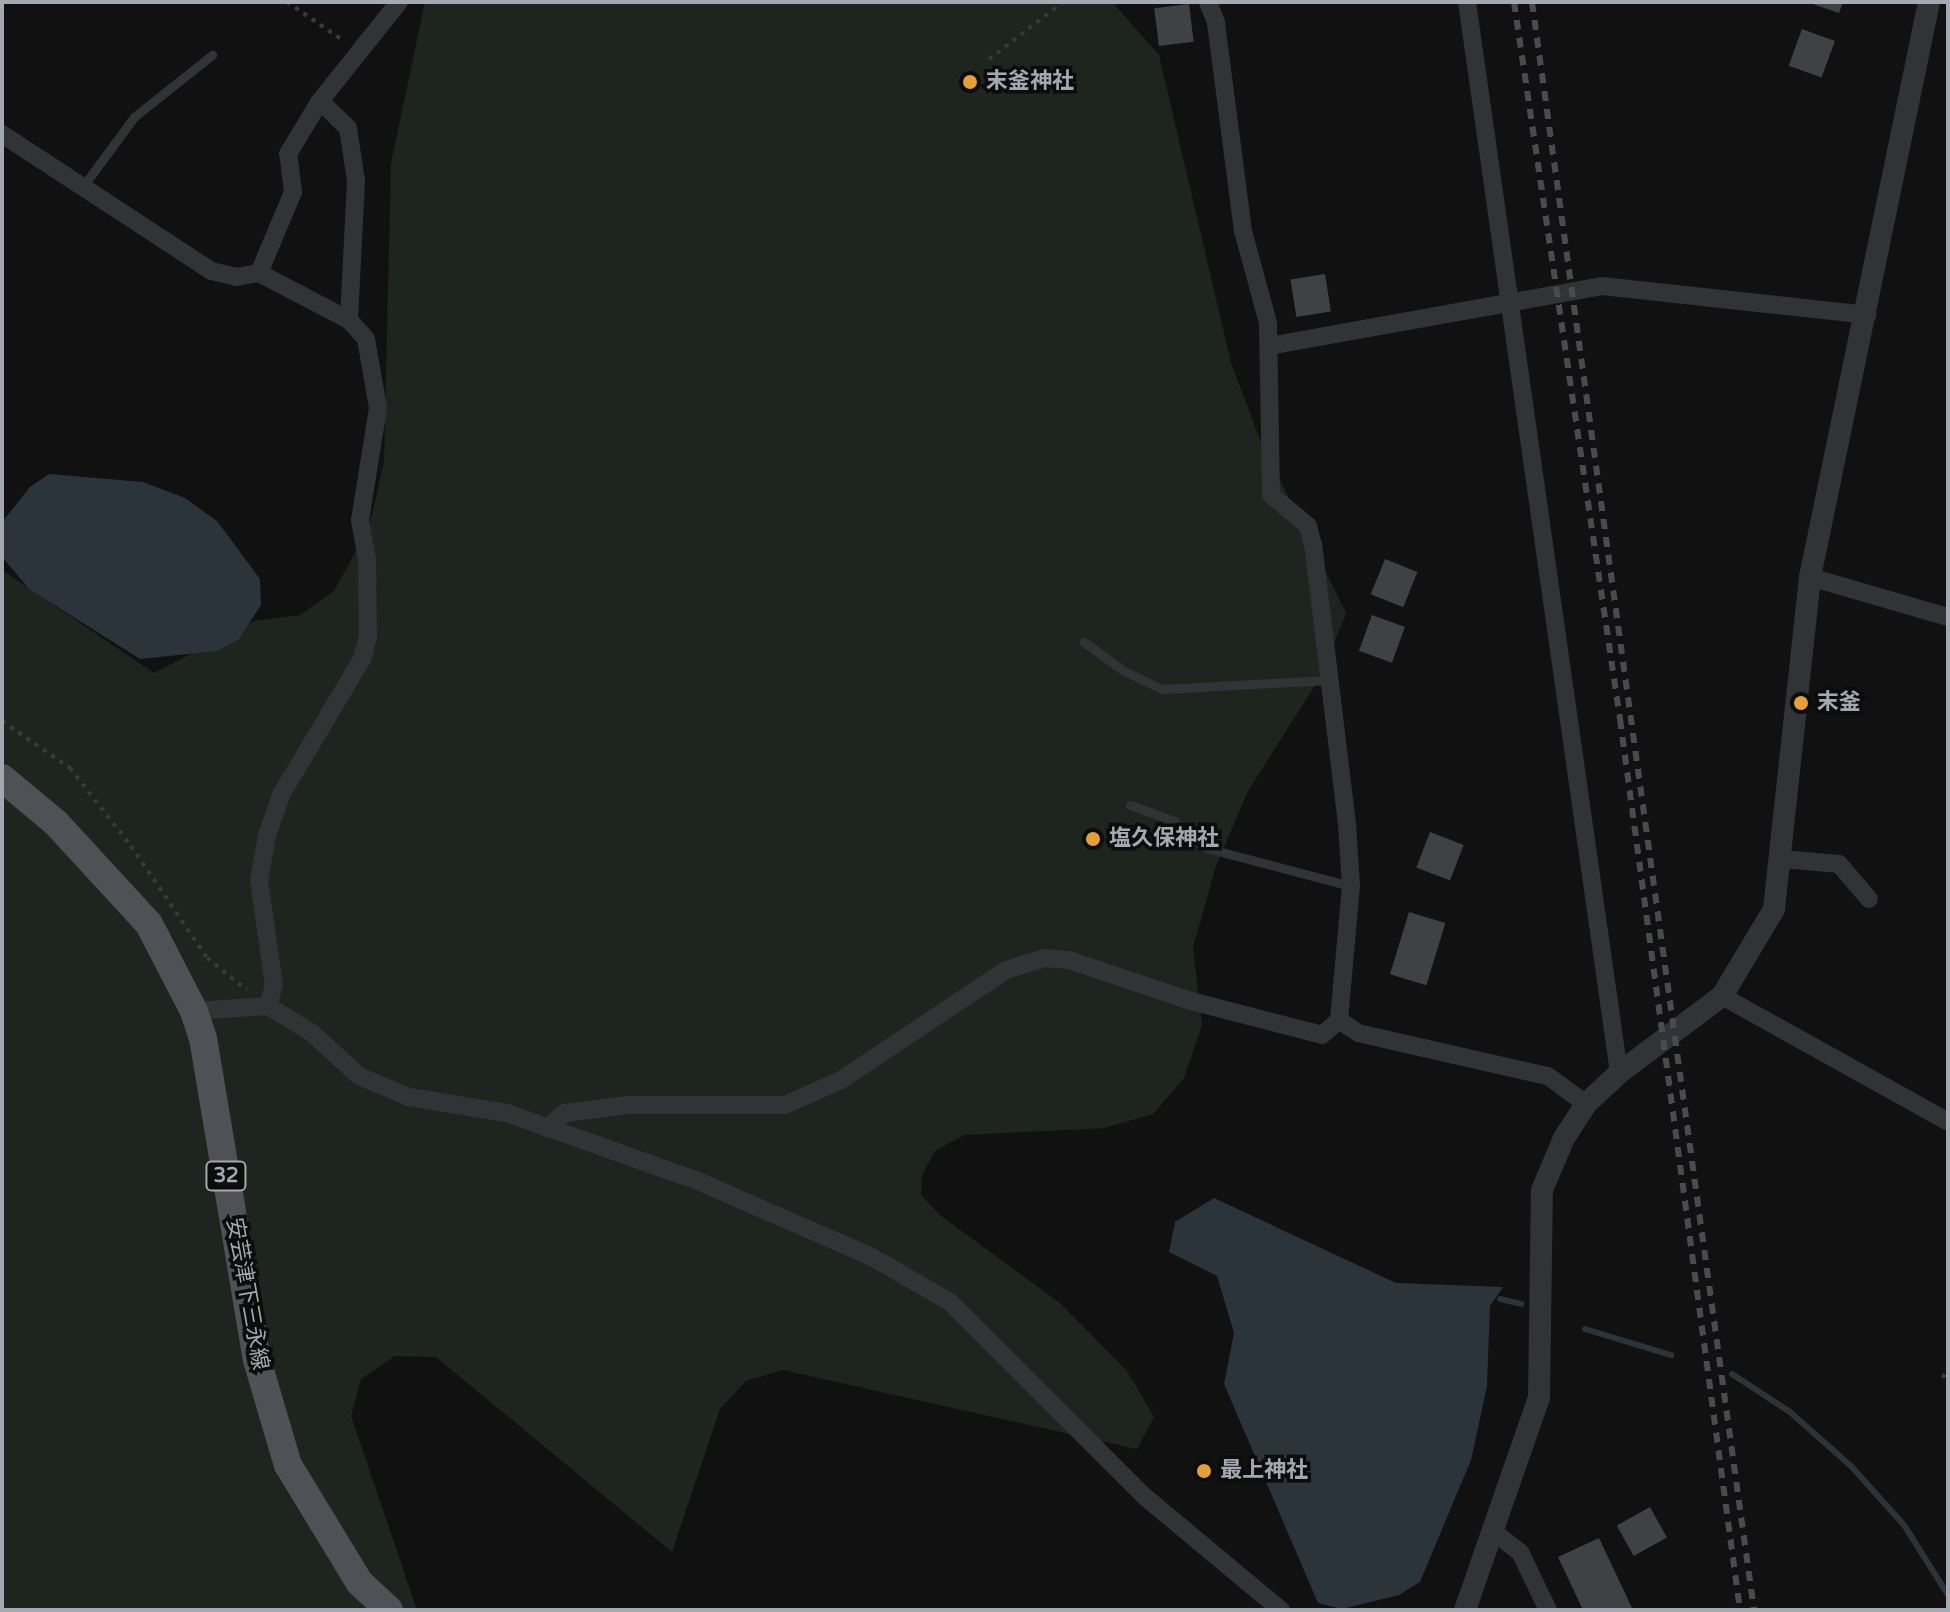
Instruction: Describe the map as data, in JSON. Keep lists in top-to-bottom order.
{
  "streets": {
    "main road": ["32", "安芸津下三永線"]
  },
  "places": [
    "末釜神社",
    "末釜",
    "塩久保神社",
    "最上神社"
  ]
}
